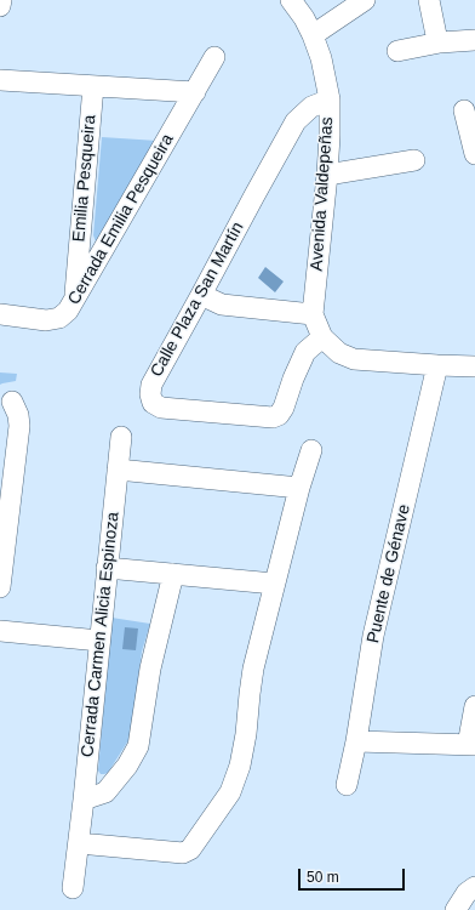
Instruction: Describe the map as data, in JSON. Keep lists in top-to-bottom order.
{
  "streets": {
    "street": [
      "Emilia Pesqueira",
      "Avenida Valdepeñas",
      "Cerrada Emilia Pesqueira",
      "Calle Plaza San Martín",
      "Puente de Génave",
      "Cerrada Carmen Alicia Espinoza"
    ]
  },
  "crossings": [
    ["Emilia Pesqueira", "Cerrada Emilia Pesqueira"],
    ["Avenida Valdepeñas", "Calle Plaza San Martín"],
    ["Avenida Valdepeñas", "Puente de Génave"]
  ],
  "scale_bar": "50 m"
}
